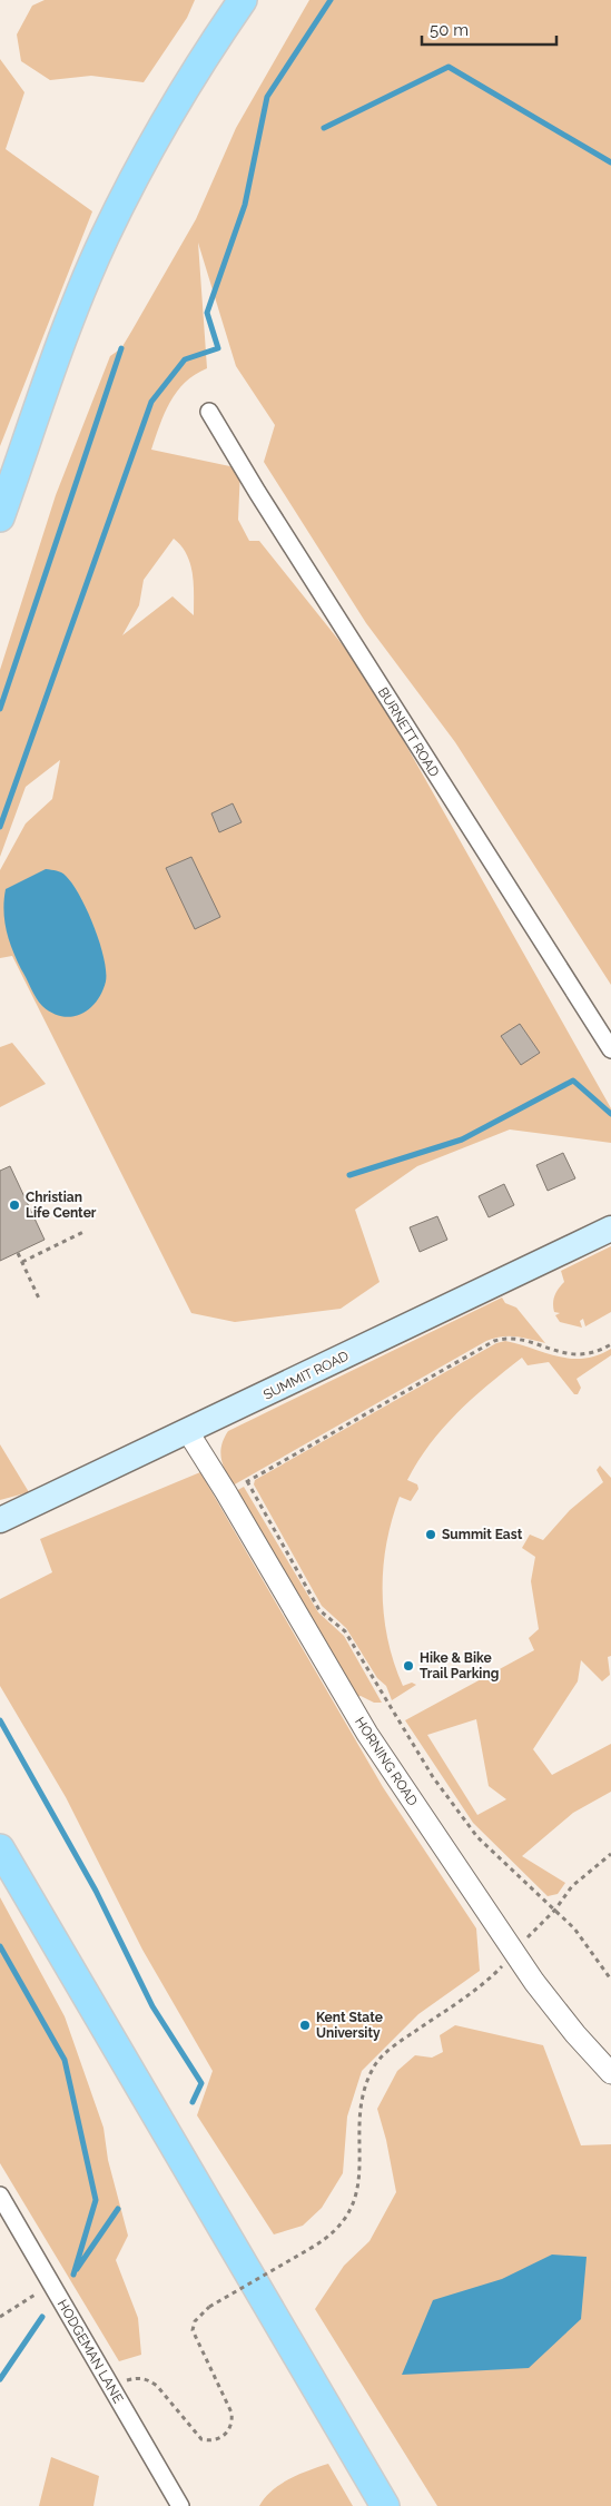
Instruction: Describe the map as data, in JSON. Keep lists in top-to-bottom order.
{
  "streets": {
    "main road": ["SUMMIT ROAD"],
    "street": ["BURNETT ROAD", "HORNING ROAD", "HODGEMAN LANE"]
  },
  "crossings": [
    ["SUMMIT ROAD", "HORNING ROAD"]
  ],
  "places": [
    "Christian Life Center",
    "Summit East",
    "Hike & Bike Trail Parking",
    "Kent State University"
  ],
  "scale_bar": "50 m"
}
